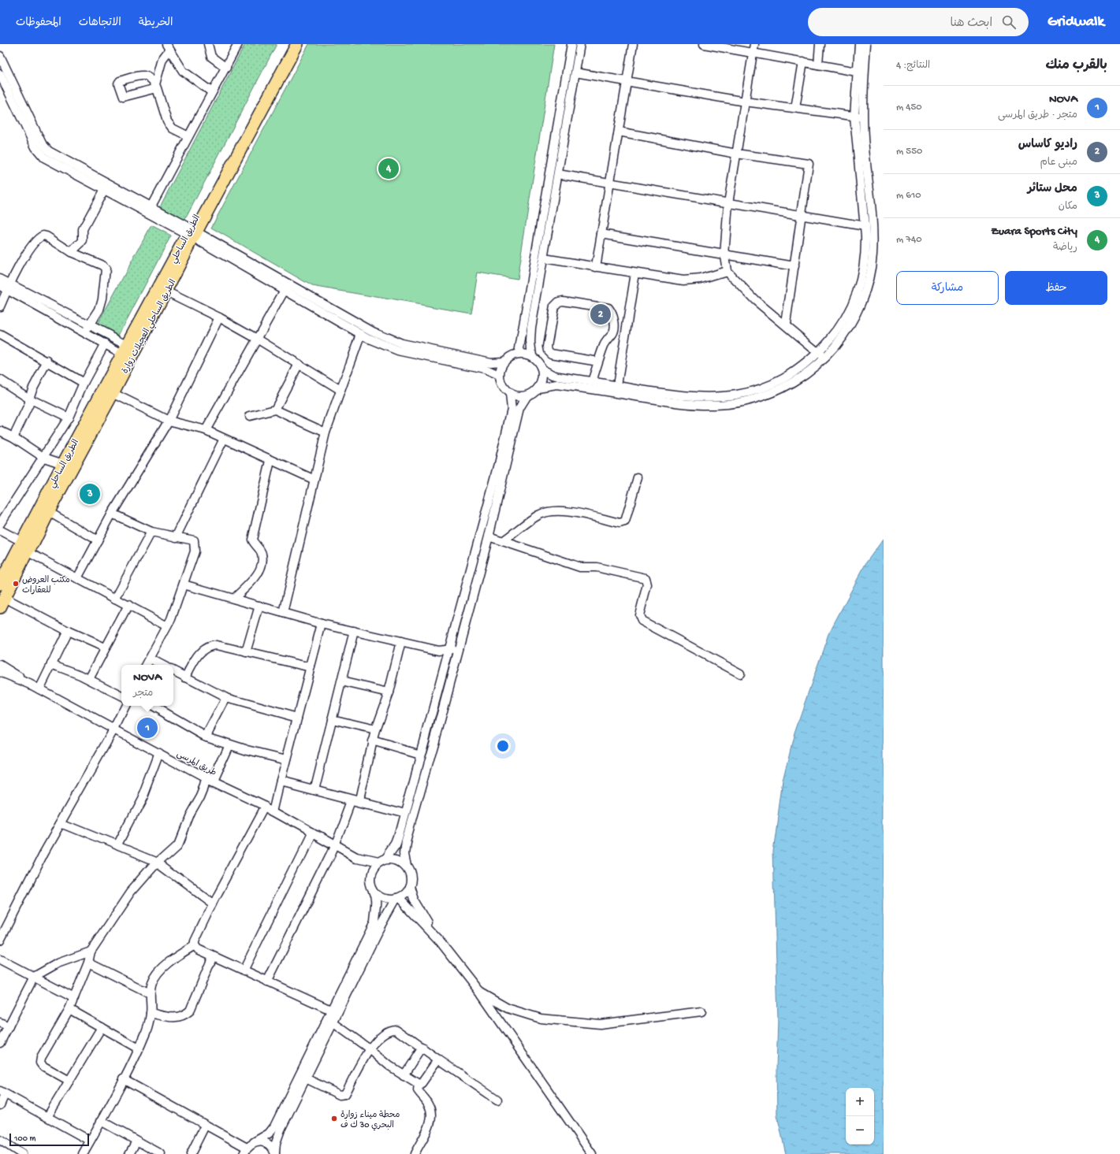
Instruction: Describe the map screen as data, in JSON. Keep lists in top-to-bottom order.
{
  "streets": {
    "highway": ["الطريق الساحلي", "الطريق الساحلي العجيلات زوارة"],
    "street": ["طريق المرسى"]
  },
  "crossings": [
    ["الطريق الساحلي", "الطريق الساحلي العجيلات زوارة"]
  ],
  "places": ["مكتب العروض للعقارات", "محطة ميناء زوارة البحري 30 ك ف"],
  "scale_bar": "100 m",
  "page": {
    "header": "Gridwalk",
    "search": "ابحث هنا",
    "nav": ["الخريطة", "الاتجاهات", "المحفوظات"],
    "heading": ["بالقرب منك", "النتائج: 4"],
    "list": [
      {
        "mark": "1",
        "name": "NOVA",
        "note": "متجر · طريق المرسى",
        "value": "450 m"
      },
      {
        "mark": "2",
        "name": "راديو كاساس",
        "note": "مبنى عام",
        "value": "550 m"
      },
      {
        "mark": "3",
        "name": "محل ستائر",
        "note": "مكان",
        "value": "610 m"
      },
      {
        "mark": "4",
        "name": "Zuara Sports City",
        "note": "رياضة",
        "value": "740 m"
      }
    ],
    "pins": [
      "4",
      "2",
      "3",
      "1"
    ],
    "buttons": ["حفظ", "مشاركة"],
    "popup": ["NOVA", "متجر"],
    "map_buttons": ["+", "−"],
    "scale": "100 m"
  }
}
